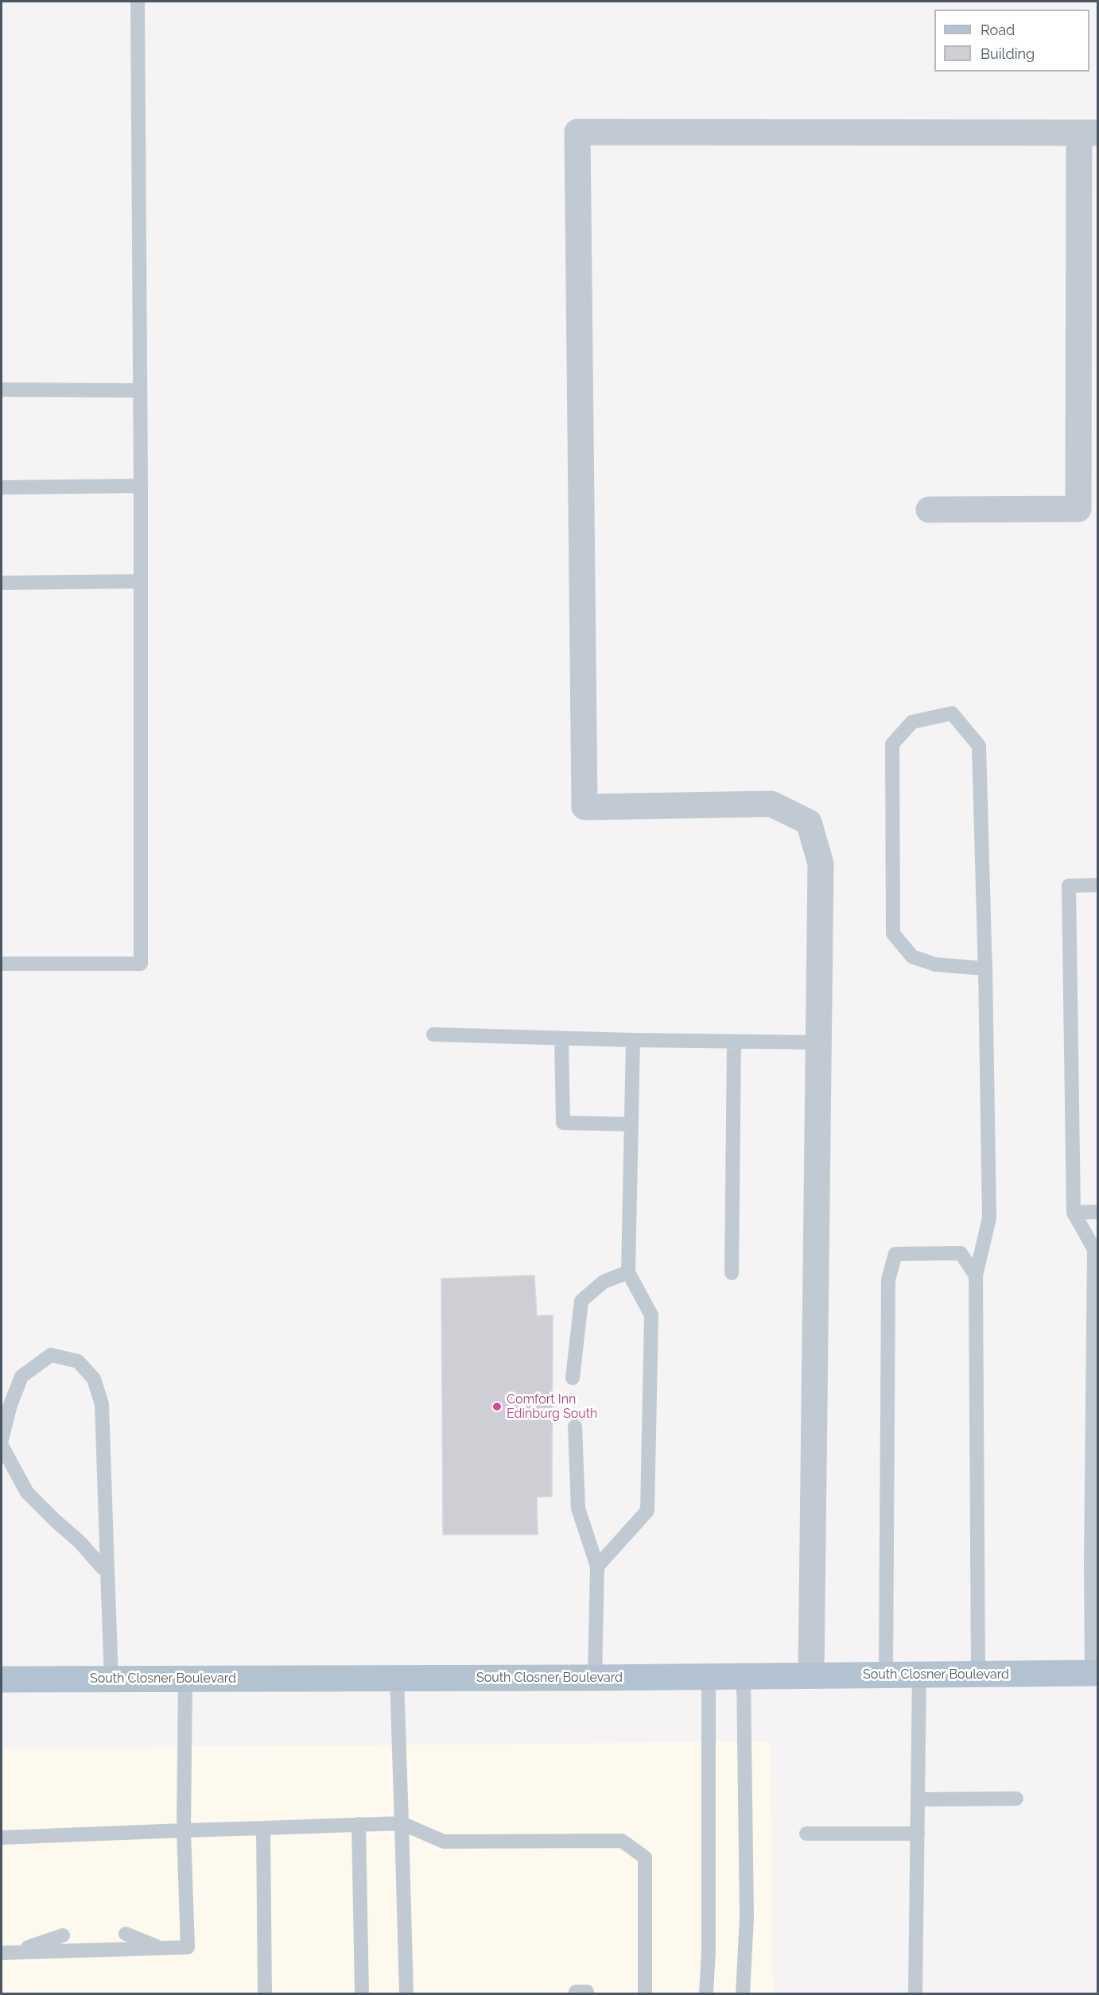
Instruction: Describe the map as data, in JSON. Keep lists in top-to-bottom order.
{
  "streets": {
    "main road": ["South Closner Boulevard"]
  },
  "places": ["Comfort Inn Edinburg South"],
  "legend": ["Road", "Building"]
}
